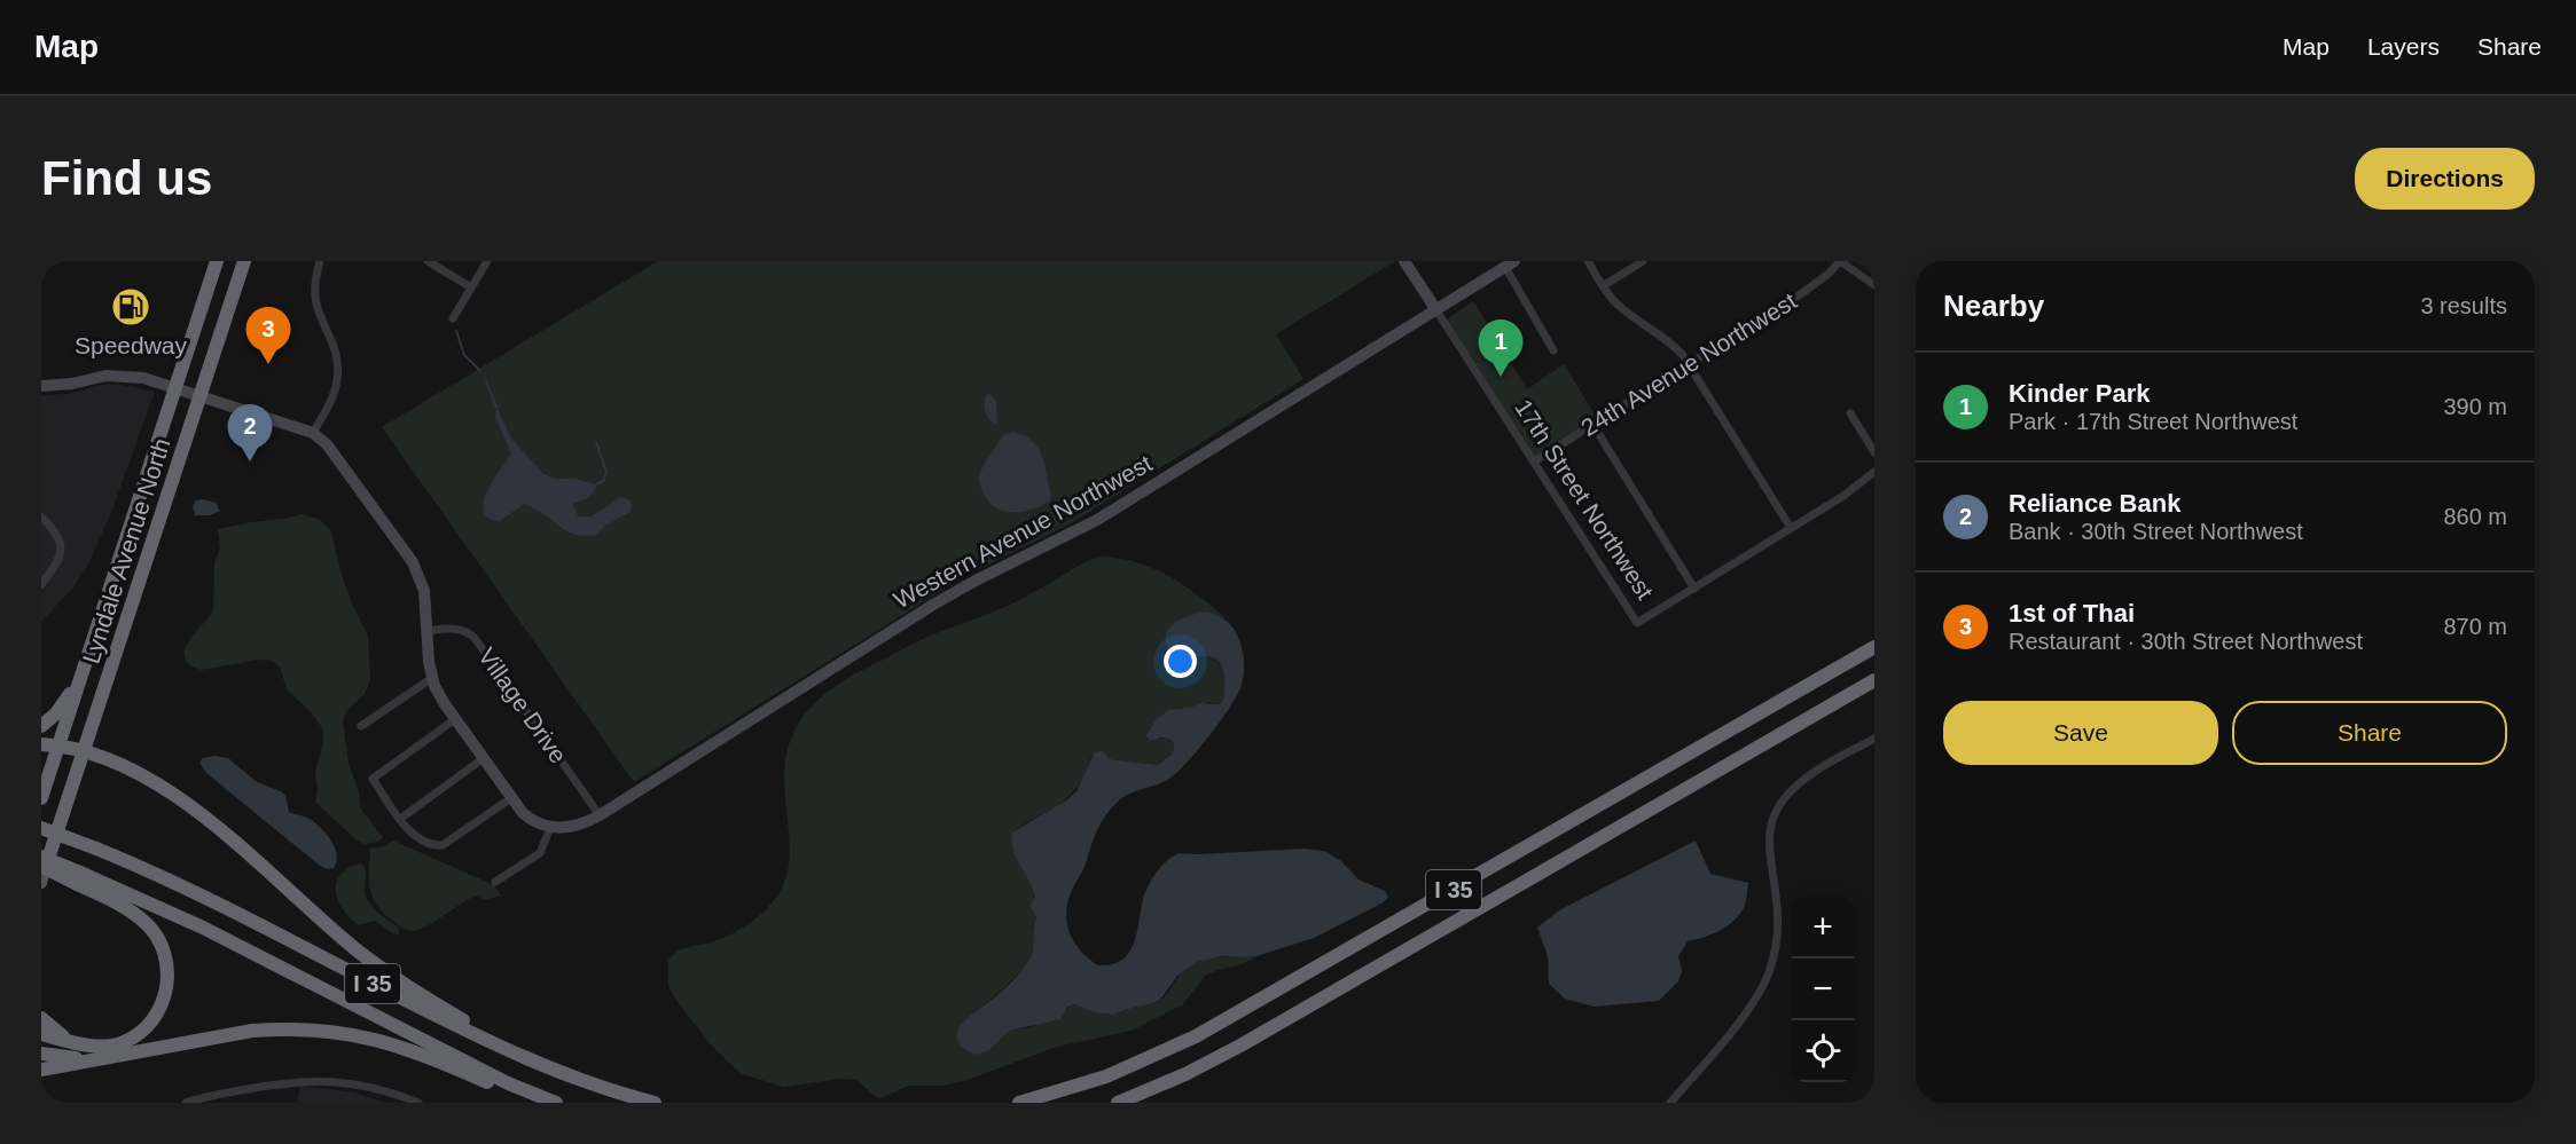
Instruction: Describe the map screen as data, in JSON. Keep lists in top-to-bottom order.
{
  "streets": {
    "highway": ["Lyndale Avenue North", "I 35"],
    "street": [
      "24th Avenue Northwest",
      "17th Street Northwest",
      "Western Avenue Northwest",
      "Village Drive"
    ]
  },
  "crossings": [
    ["24th Avenue Northwest", "17th Street Northwest"],
    ["17th Street Northwest", "Western Avenue Northwest"],
    ["Western Avenue Northwest", "Village Drive"],
    ["Lyndale Avenue North", "I 35"]
  ],
  "places": {
    "fuel station": ["Speedway"]
  },
  "page": {
    "header": "Map",
    "nav": ["Map", "Layers", "Share"],
    "buttons": [
      "Directions",
      ["Save", "Share"]
    ],
    "title": "Find us",
    "heading": ["Nearby", "3 results"],
    "pins": ["3", "1", "2"],
    "list": [
      {
        "mark": "1",
        "name": "Kinder Park",
        "note": "Park · 17th Street Northwest",
        "value": "390 m"
      },
      {
        "mark": "2",
        "name": "Reliance Bank",
        "note": "Bank · 30th Street Northwest",
        "value": "860 m"
      },
      {
        "mark": "3",
        "name": "1st of Thai",
        "note": "Restaurant · 30th Street Northwest",
        "value": "870 m"
      }
    ],
    "map_buttons": ["+", "−"]
  }
}
